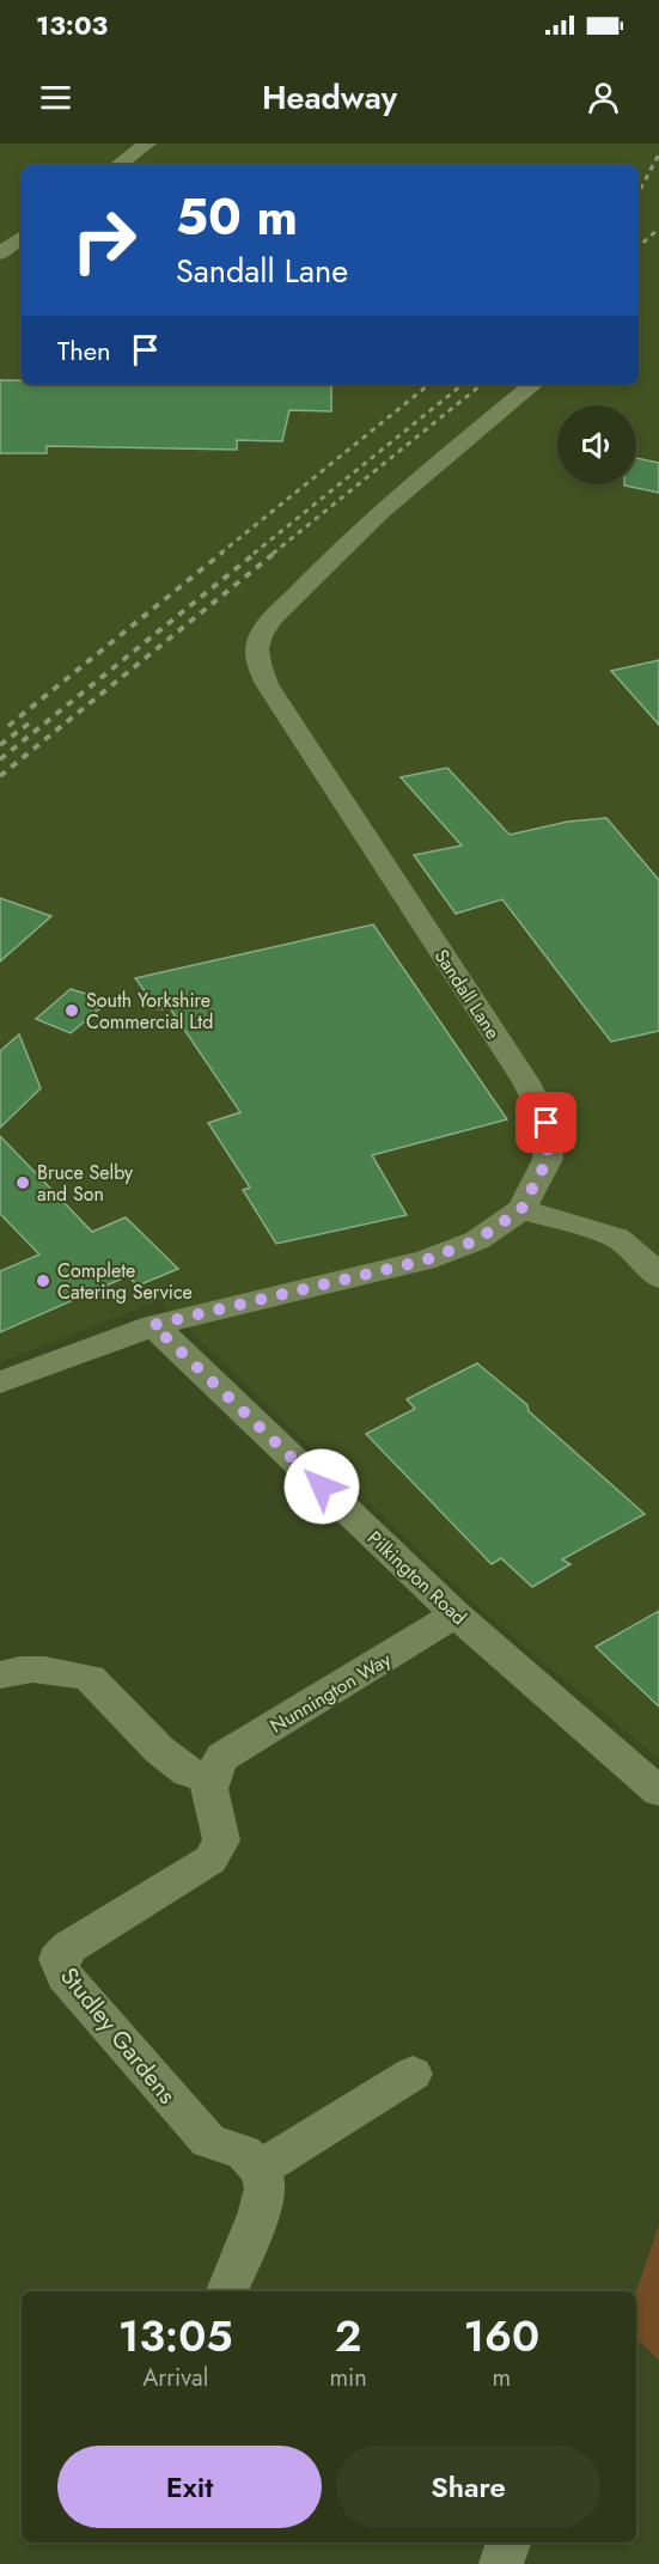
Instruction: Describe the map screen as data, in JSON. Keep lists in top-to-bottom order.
{
  "streets": {
    "street": [
      "Sandall Lane",
      "Pilkington Road",
      "Nunnington Way",
      "Studley Gardens"
    ]
  },
  "crossings": [
    ["Sandall Lane", "Pilkington Road"],
    ["Pilkington Road", "Nunnington Way"],
    ["Nunnington Way", "Studley Gardens"]
  ],
  "places": ["South Yorkshire Commercial Ltd", "Bruce Selby and Son", "Complete Catering Service"],
  "page": {
    "status": "13:03",
    "header": "Headway",
    "turn": ["50 m", "Sandall Lane"],
    "then": "Then",
    "eta": [
      "13:05",
      "Arrival",
      "2",
      "min",
      "160",
      "m"
    ],
    "buttons": ["Exit", "Share"]
  }
}
